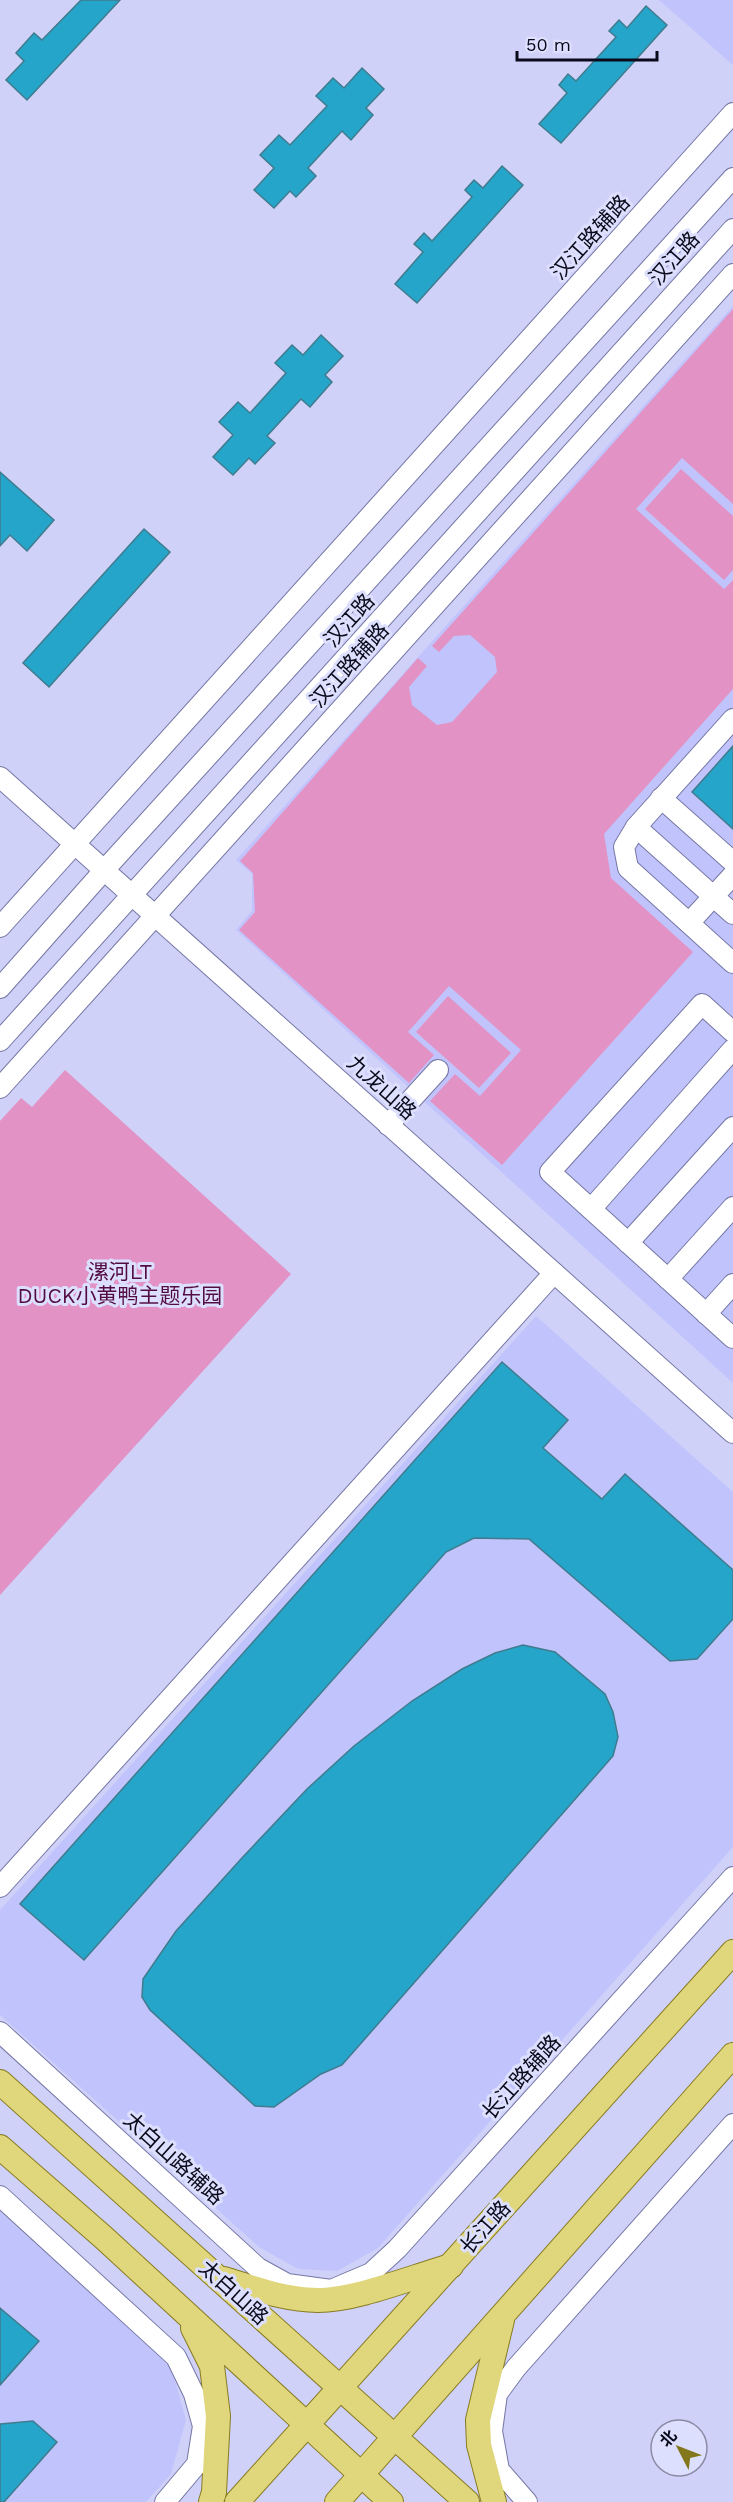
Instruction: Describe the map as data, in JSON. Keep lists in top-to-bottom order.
{
  "streets": {
    "main road": ["长江路", "太白山路"],
    "street": [
      "汉江路辅路",
      "汉江路",
      "九龙山路",
      "长江路辅路",
      "太白山路辅路"
    ]
  },
  "crossings": [
    ["汉江路辅路", "九龙山路"],
    ["汉江路", "九龙山路"],
    ["长江路辅路", "太白山路辅路"],
    ["长江路", "太白山路"]
  ],
  "parks": ["漯河LT DUCK小黄鸭主题乐园"],
  "scale_bar": "50 m",
  "north": "top left"
}
